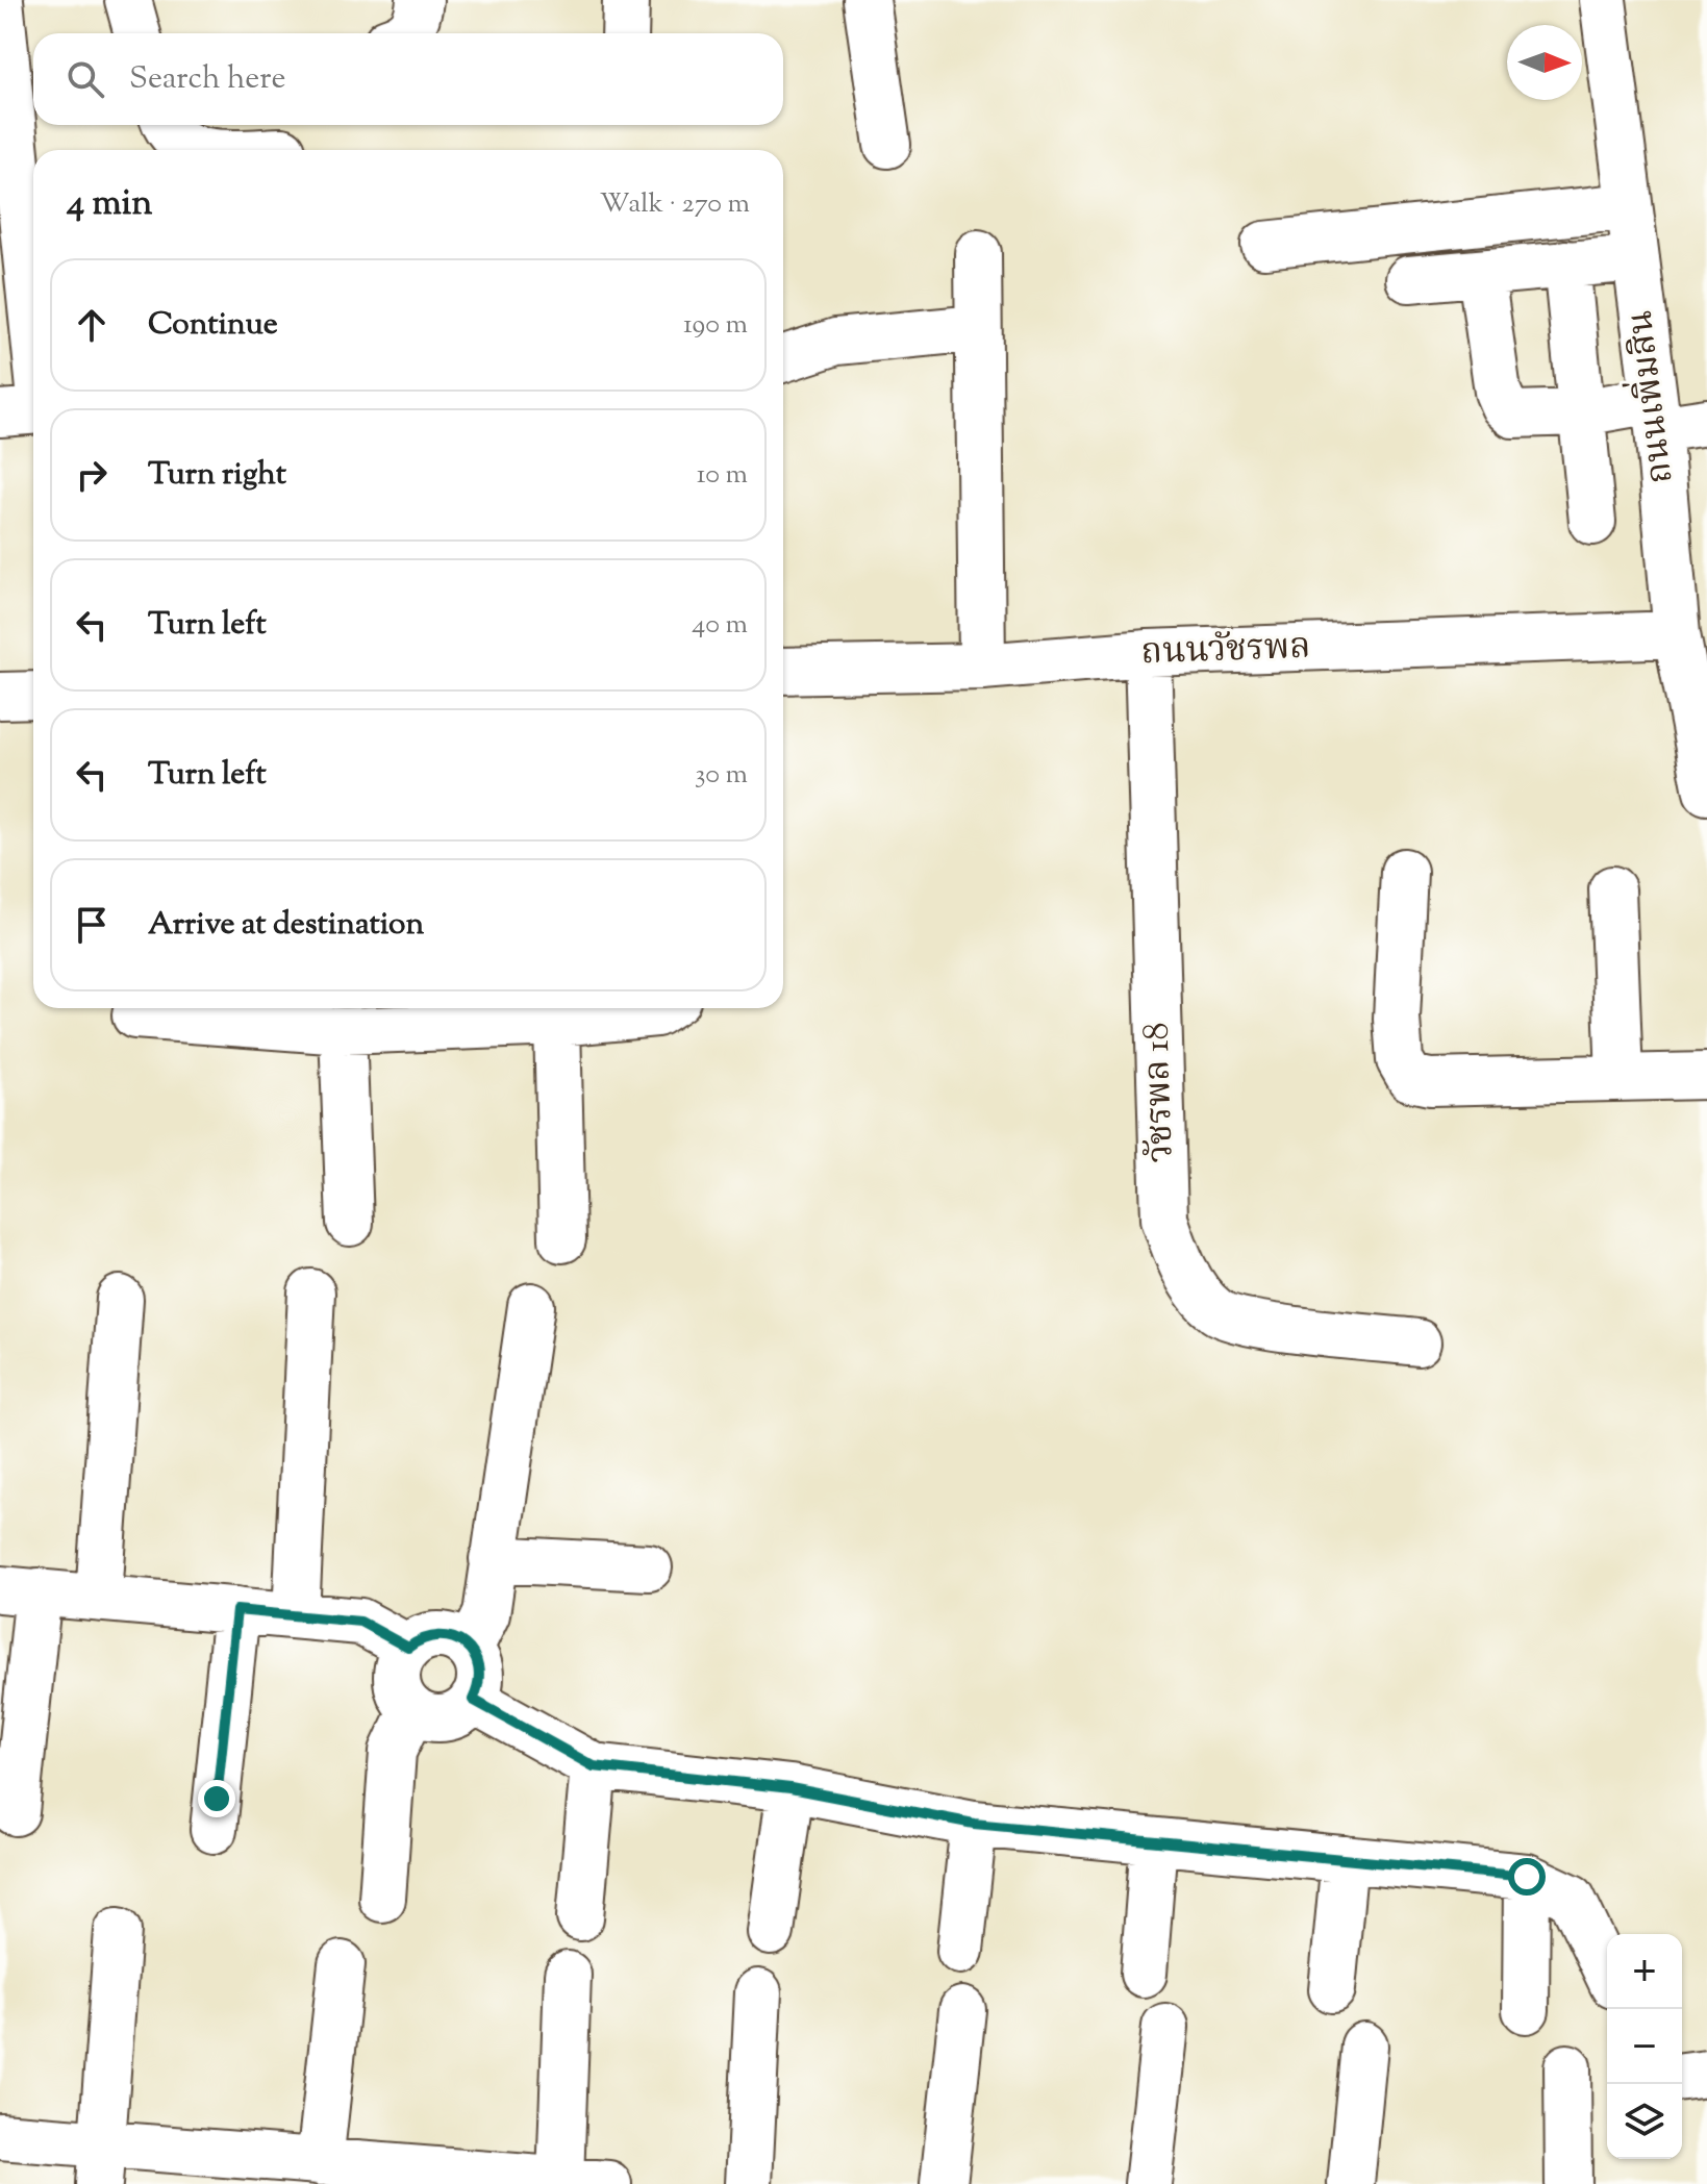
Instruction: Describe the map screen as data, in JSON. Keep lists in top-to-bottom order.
{
  "streets": {
    "street": ["ถนนเพิ่มสิน", "ถนนวัชรพล", "วัชรพล 18"]
  },
  "crossings": [
    ["ถนนเพิ่มสิน", "ถนนวัชรพล"],
    ["ถนนวัชรพล", "วัชรพล 18"]
  ],
  "north": "right",
  "page": {
    "search": "Search here",
    "heading": ["4 min", "Walk · 270 m"],
    "list": [
      ["Continue", "190 m"],
      ["Turn right", "10 m"],
      ["Turn left", "40 m"],
      ["Turn left", "30 m"],
      "Arrive at destination"
    ],
    "map_buttons": ["+", "−"]
  }
}
